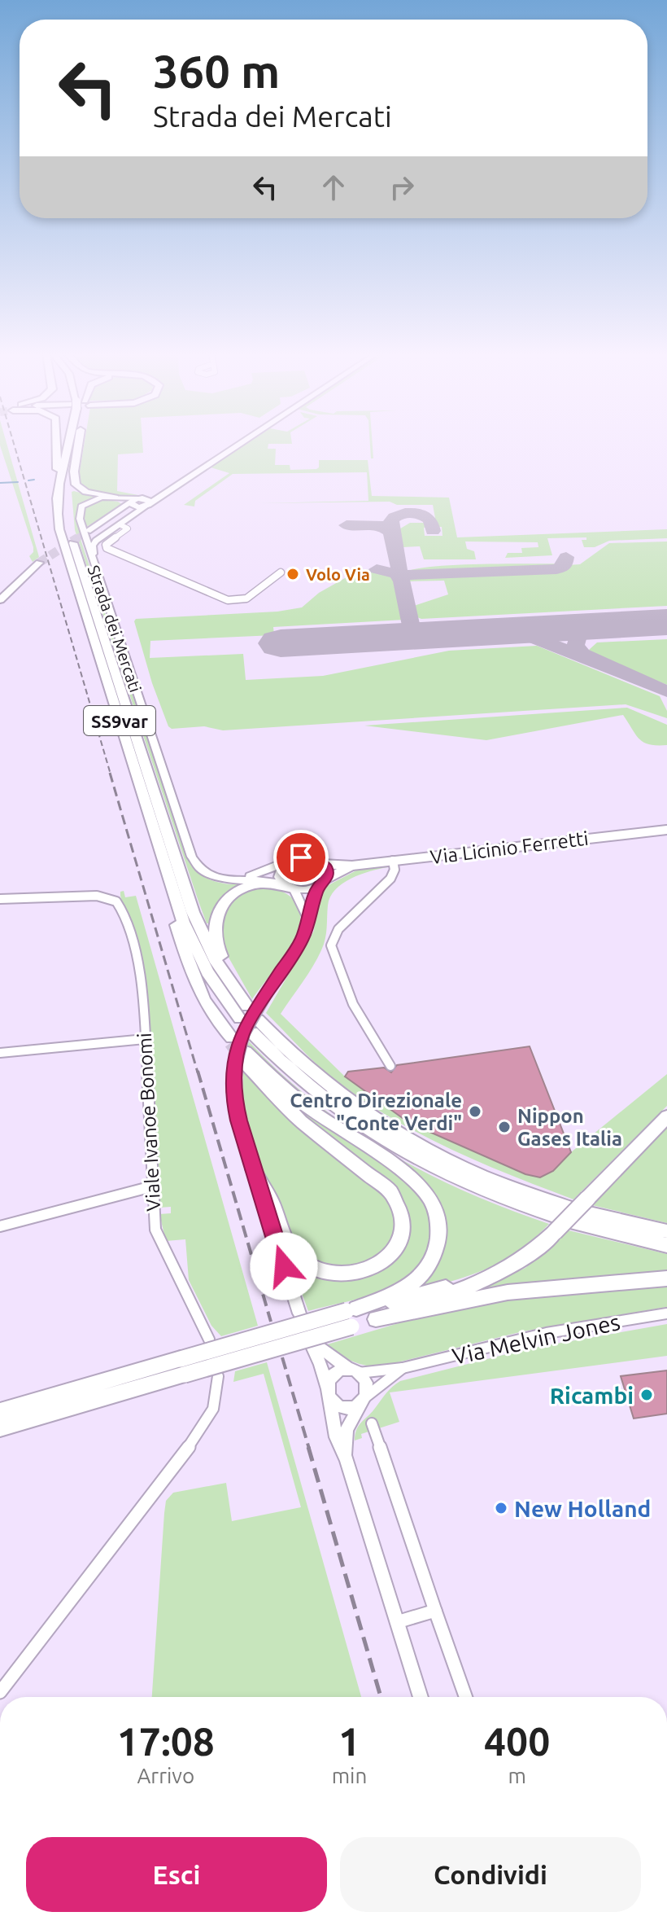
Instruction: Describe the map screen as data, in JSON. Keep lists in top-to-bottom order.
{
  "streets": {
    "highway": ["SS9var"],
    "street": [
      "Strada dei Mercati",
      "Via Licinio Ferretti",
      "Viale Ivanoe Bonomi",
      "Via Melvin Jones"
    ]
  },
  "places": [
    "Volo Via",
    "Centro Direzionale \"Conte Verdi\"",
    "Nippon Gases Italia",
    "Ricambi",
    "New Holland"
  ],
  "page": {
    "turn": ["360 m", "Strada dei Mercati"],
    "eta": [
      "17:08",
      "Arrivo",
      "1",
      "min",
      "400",
      "m"
    ],
    "buttons": ["Esci", "Condividi"]
  }
}
